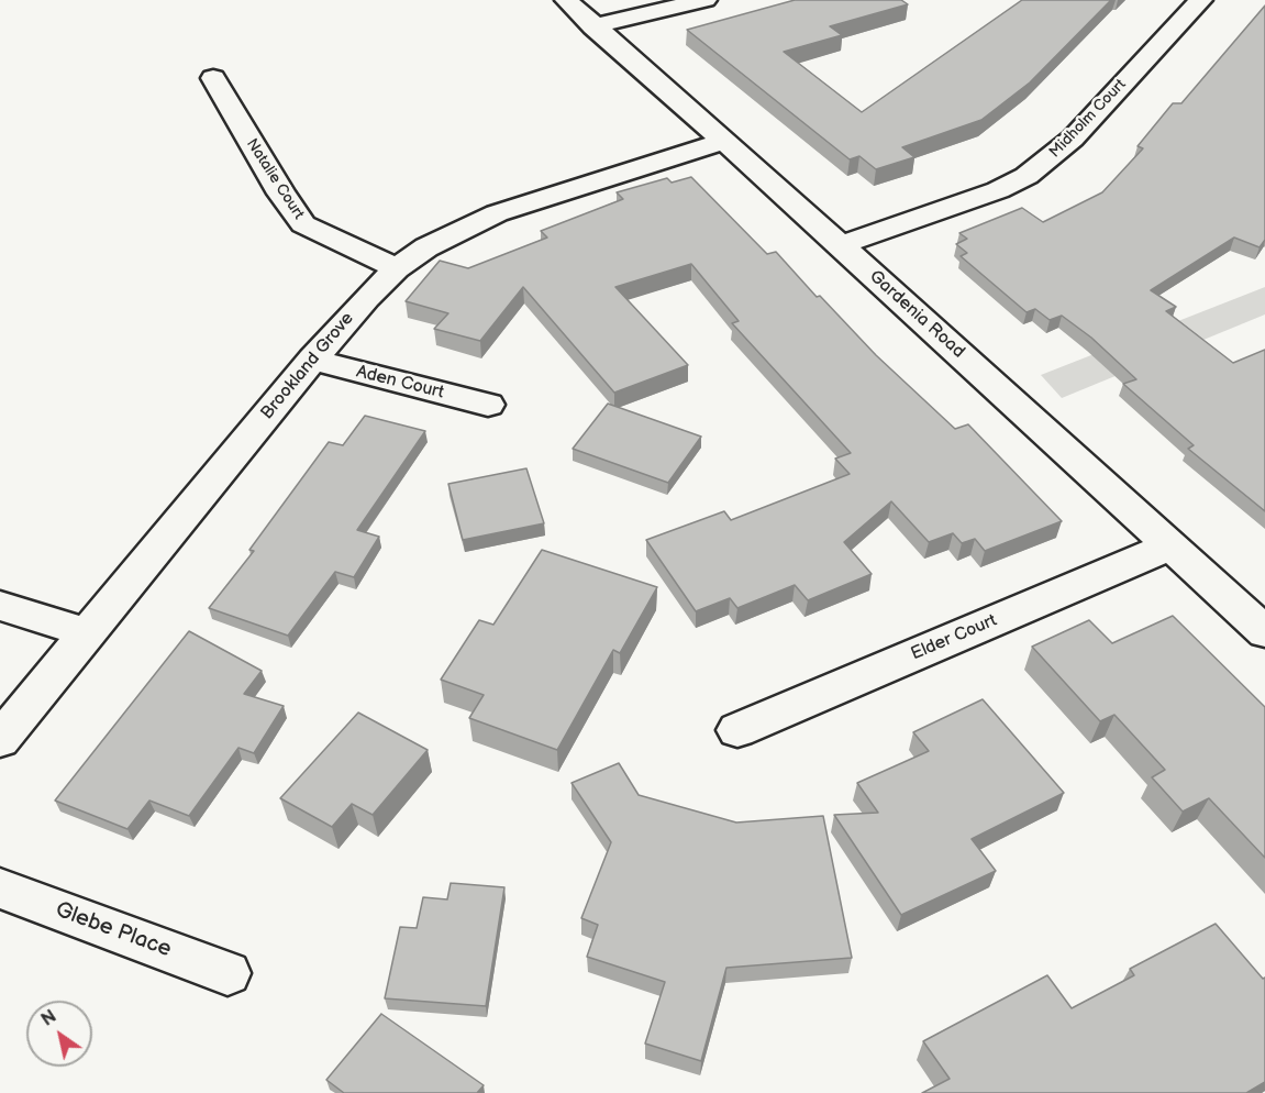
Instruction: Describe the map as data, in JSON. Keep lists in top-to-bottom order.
{
  "streets": {
    "street": [
      "Midholm Court",
      "Natalie Court",
      "Gardenia Road",
      "Brookland Grove",
      "Aden Court",
      "Elder Court",
      "Glebe Place"
    ]
  },
  "crossings": [
    ["Midholm Court", "Gardenia Road"],
    ["Natalie Court", "Brookland Grove"],
    ["Gardenia Road", "Brookland Grove"],
    ["Gardenia Road", "Elder Court"],
    ["Brookland Grove", "Aden Court"]
  ],
  "north": "top left"
}
